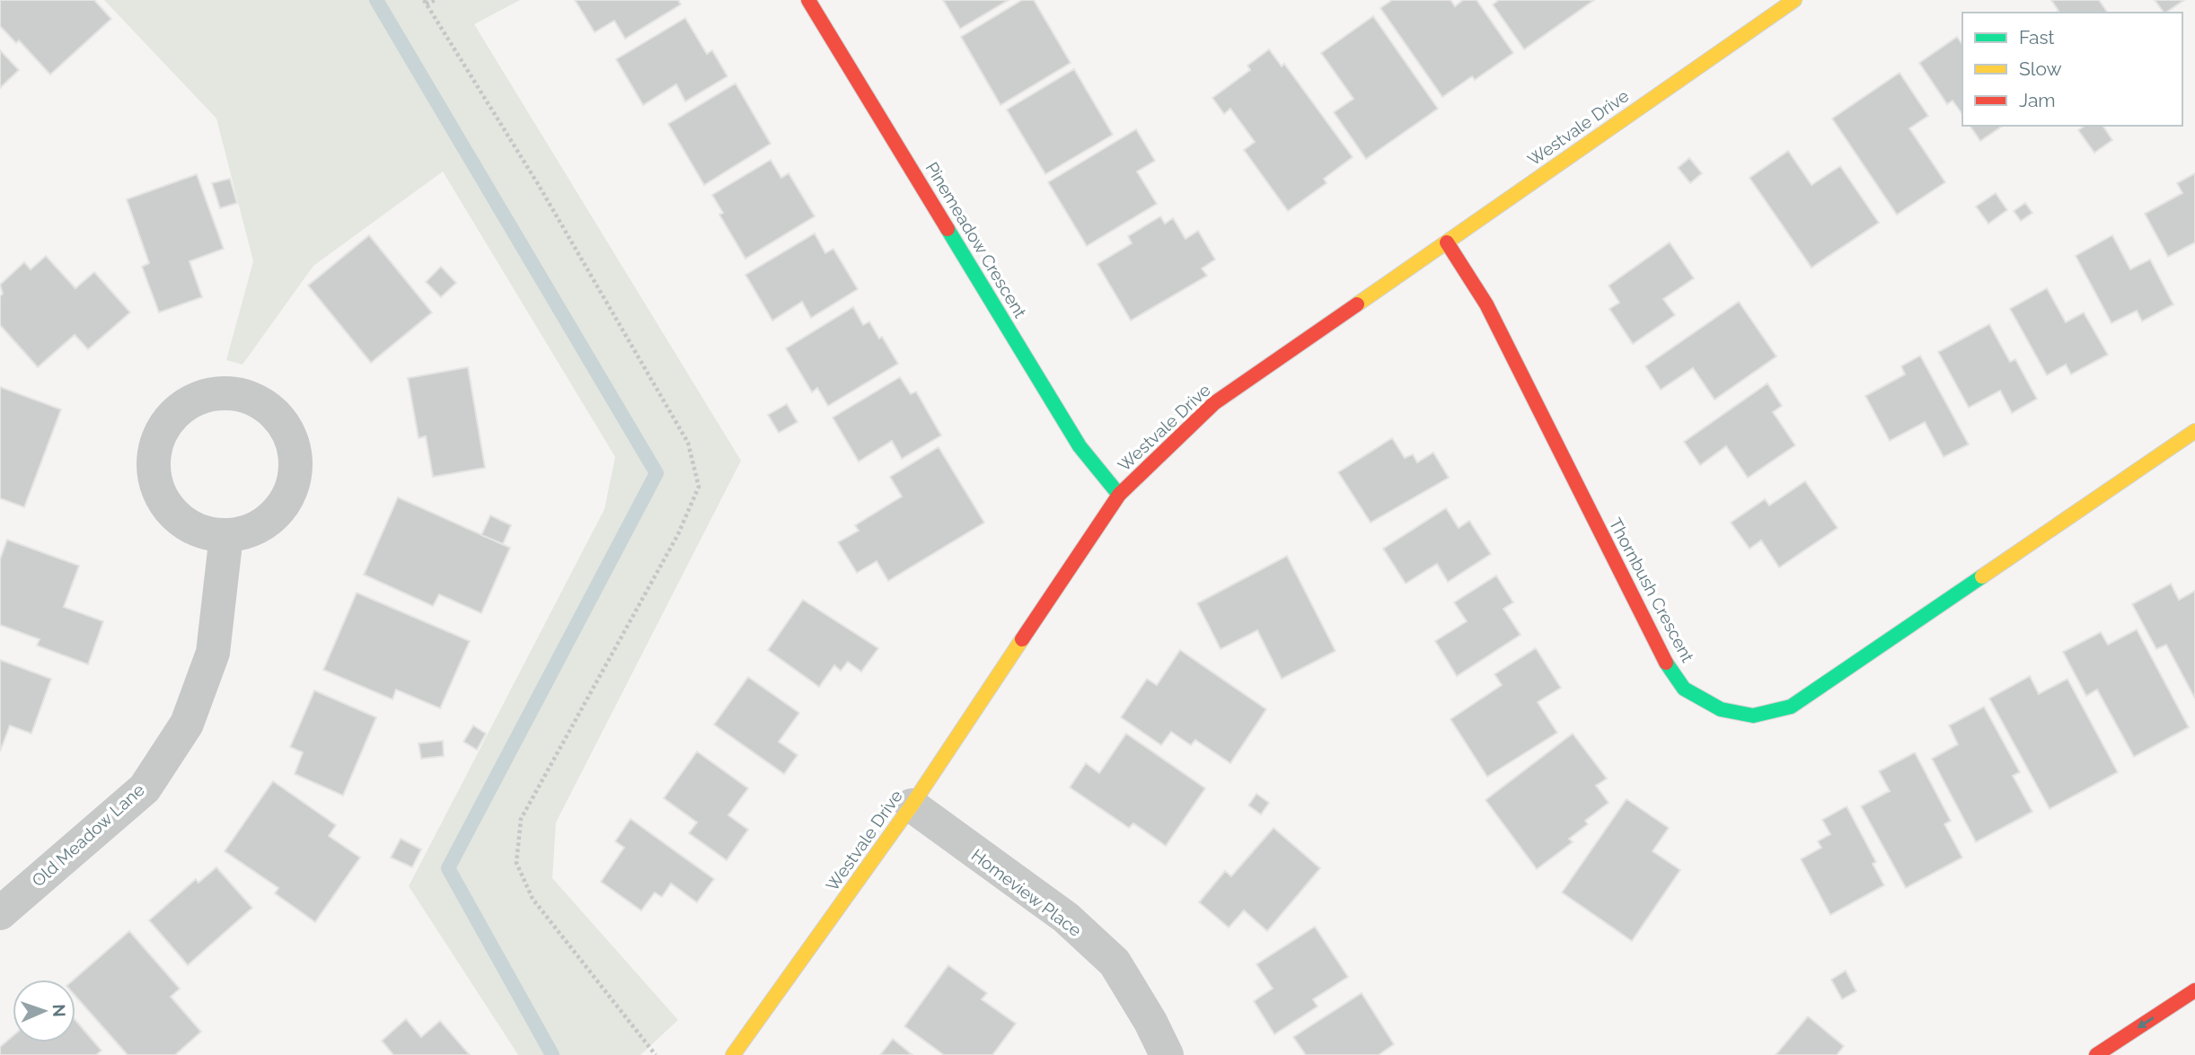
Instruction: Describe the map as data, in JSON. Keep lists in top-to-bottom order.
{
  "streets": {
    "street": [
      "Westvale Drive",
      "Pinemeadow Crescent",
      "Thornbush Crescent",
      "Old Meadow Lane",
      "Homeview Place"
    ]
  },
  "crossings": [
    ["Westvale Drive", "Pinemeadow Crescent"],
    ["Westvale Drive", "Thornbush Crescent"],
    ["Westvale Drive", "Homeview Place"]
  ],
  "legend": ["Fast", "Slow", "Jam"],
  "north": "right"
}
